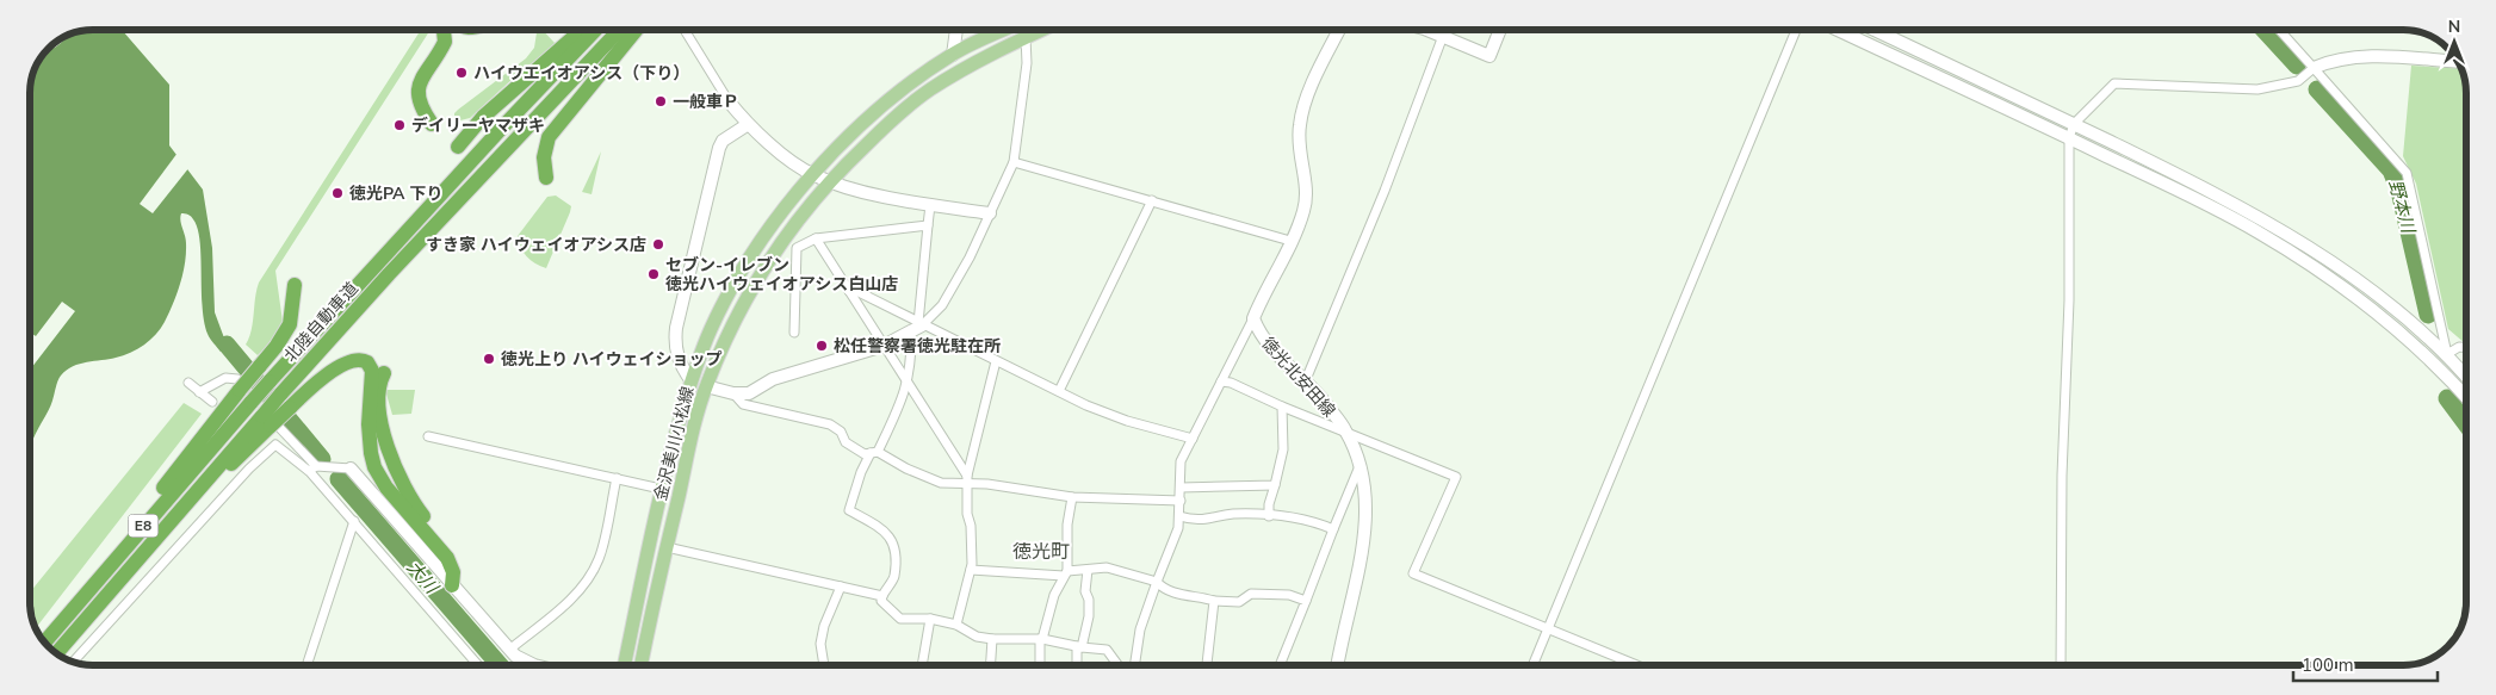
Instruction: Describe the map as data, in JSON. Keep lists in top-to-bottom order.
{
  "streets": {
    "highway": ["北陸自動車道", "E8"],
    "main road": ["金沢美川小松線"],
    "street": ["徳光北安田線"]
  },
  "districts": ["徳光町"],
  "water": ["野本川", "大川"],
  "places": [
    "ハイウエイオアシス（下り）",
    "一般車Ｐ",
    "デイリーヤマザキ",
    "徳光PA 下り",
    "すき家 ハイウェイオアシス店",
    "セブン-イレブン 徳光ハイウェイオアシス白山店",
    "松任警察署徳光駐在所",
    "徳光上り ハイウェイショップ"
  ],
  "scale_bar": "100 m",
  "north": "top"
}
